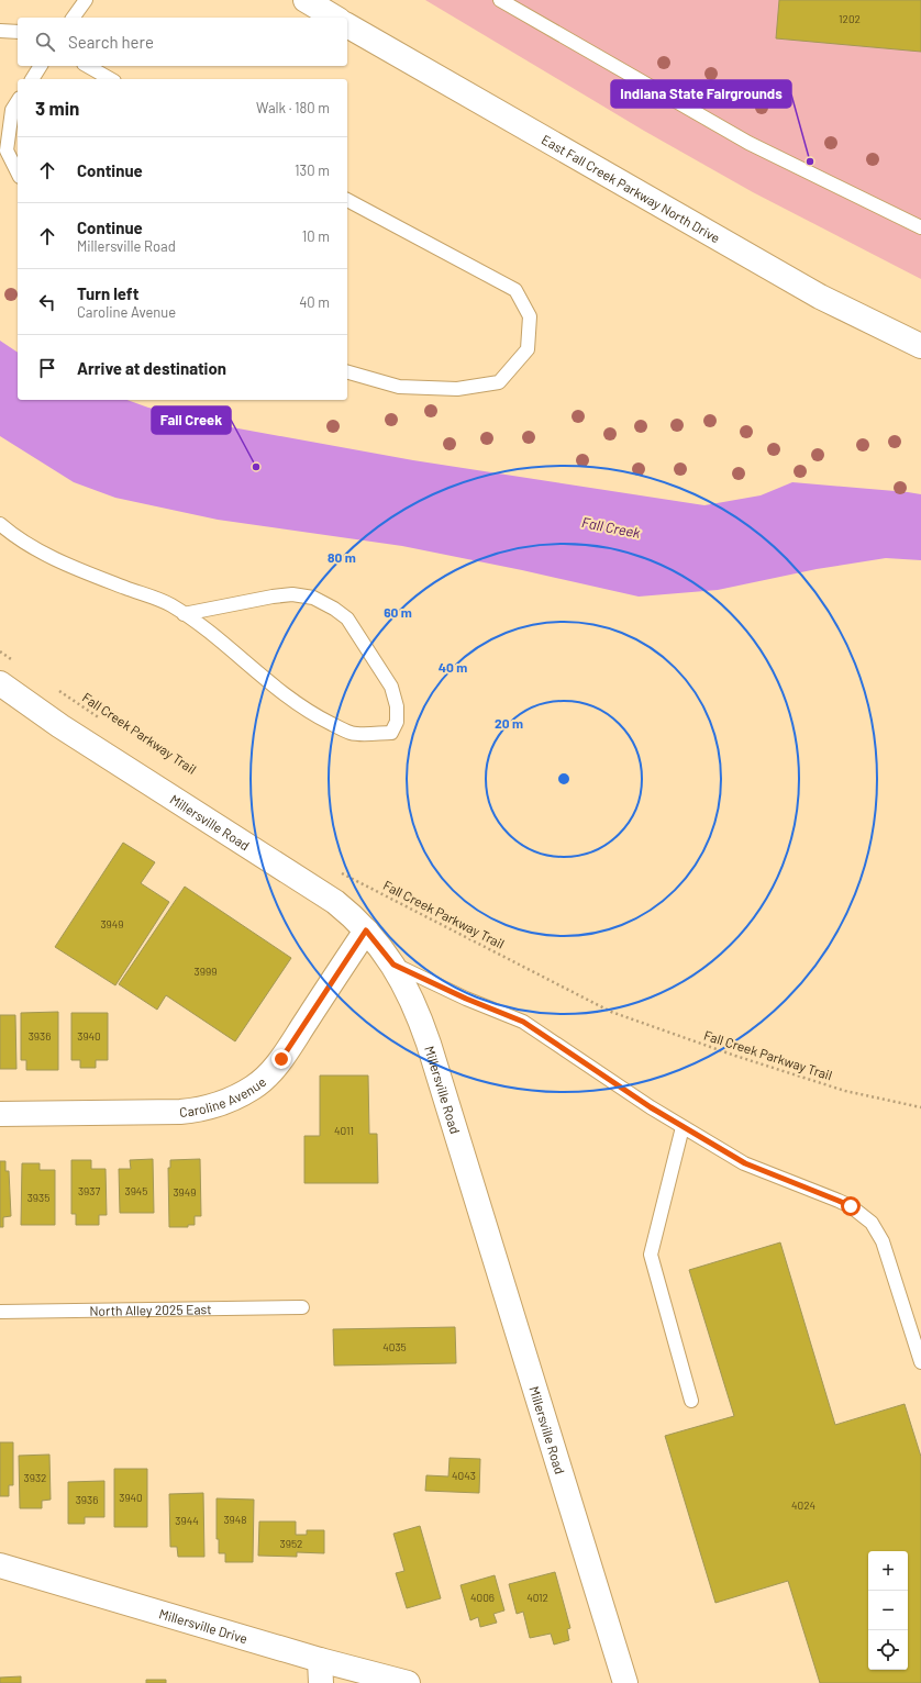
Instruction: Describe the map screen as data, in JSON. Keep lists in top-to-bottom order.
{
  "streets": {
    "street": [
      "East Fall Creek Parkway North Drive",
      "Millersville Road",
      "Caroline Avenue",
      "Millersville Drive"
    ],
    "lane": ["North Alley 2025 East"],
    "path": ["Fall Creek Parkway Trail"]
  },
  "crossings": [
    ["Millersville Road", "Caroline Avenue"]
  ],
  "water": ["Fall Creek"],
  "places": ["Indiana State Fairgrounds", "Fall Creek"],
  "house_numbers": [
    "1202",
    "3949",
    "3999",
    "3936",
    "3940",
    "4011",
    "3937",
    "3945",
    "3949",
    "3935",
    "4035",
    "4043",
    "3932",
    "3940",
    "3936",
    "4024",
    "3948",
    "3944",
    "3952",
    "4006",
    "4012"
  ],
  "page": {
    "search": "Search here",
    "heading": ["3 min", "Walk · 180 m"],
    "list": [
      ["Continue", "130 m"],
      ["Continue", "Millersville Road", "10 m"],
      ["Turn left", "Caroline Avenue", "40 m"],
      "Arrive at destination"
    ],
    "map_buttons": ["+", "−"]
  },
  "rings": [
    "80 m",
    "60 m",
    "40 m",
    "20 m"
  ]
}
